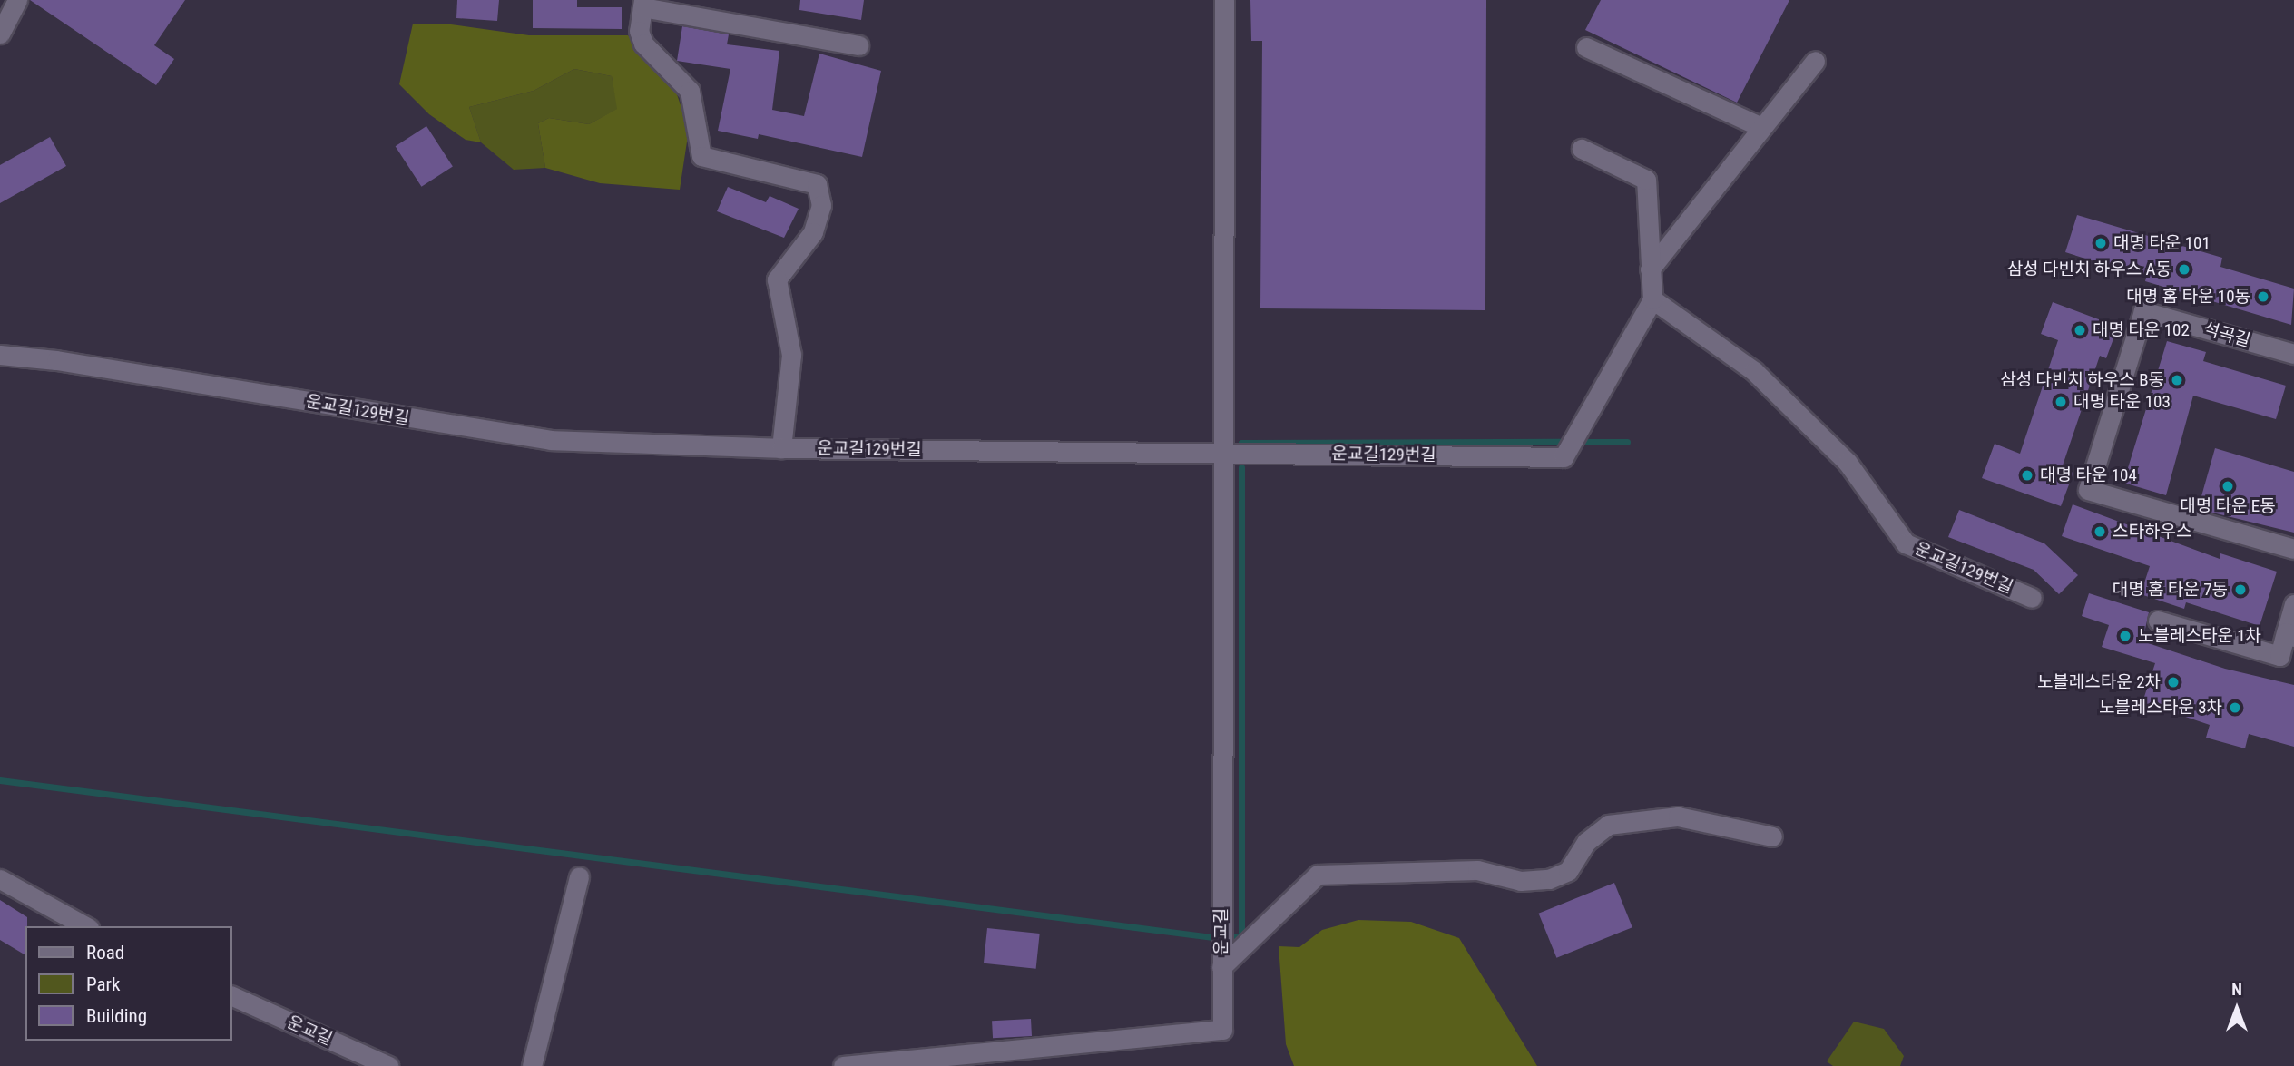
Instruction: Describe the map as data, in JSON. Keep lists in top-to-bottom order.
{
  "streets": {
    "street": ["석곡길", "운교길129번길", "운교길"]
  },
  "crossings": [
    ["운교길129번길", "운교길"]
  ],
  "places": [
    "대명 타운 101",
    "삼성 다빈치 하우스 A동",
    "대명 홈 타운 10동",
    "대명 타운 102",
    "삼성 다빈치 하우스 B동",
    "대명 타운 103",
    "대명 타운 104",
    "대명 타운 E동",
    "스타하우스",
    "대명 홈 타운 7동",
    "노블레스타운 1차",
    "노블레스타운 2차",
    "노블레스타운 3차"
  ],
  "legend": ["Road", "Park", "Building"],
  "north": "top"
}
